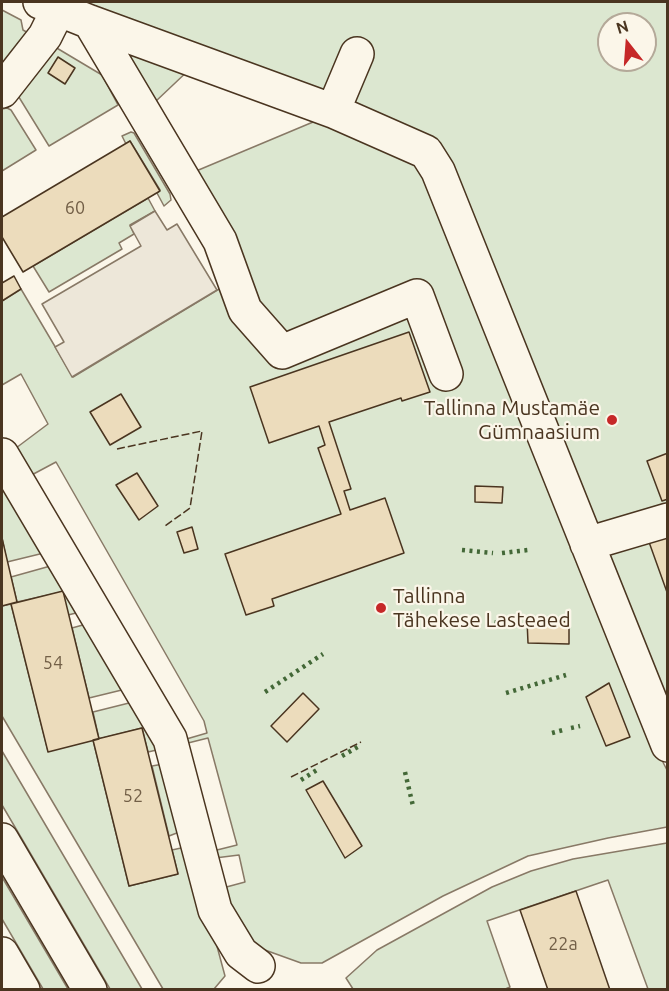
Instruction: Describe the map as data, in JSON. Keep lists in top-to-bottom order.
{
  "places": ["Tallinna Mustamäe Gümnaasium", "Tallinna Tähekese Lasteaed"],
  "house_numbers": [
    "60",
    "54",
    "52",
    "22a"
  ],
  "north": "top"
}
